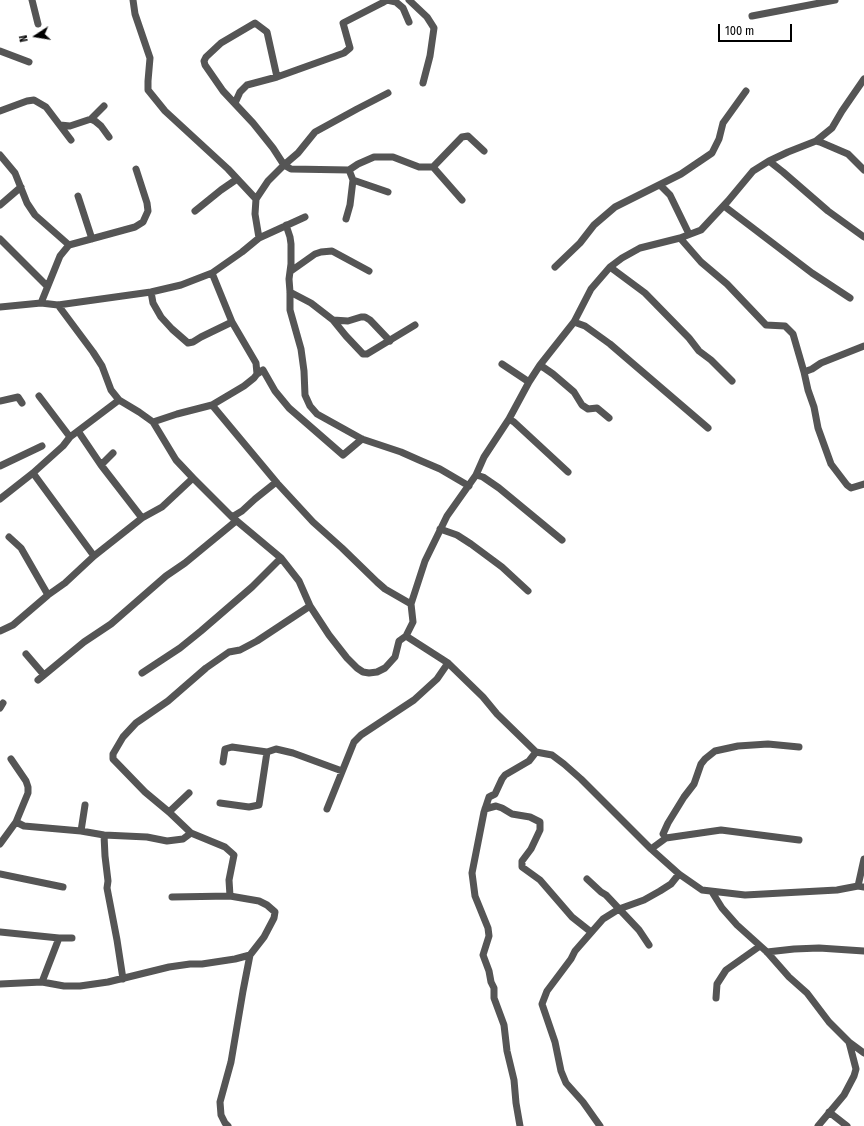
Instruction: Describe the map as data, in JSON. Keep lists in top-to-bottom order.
{
  "scale_bar": "100 m",
  "north": "left"
}
